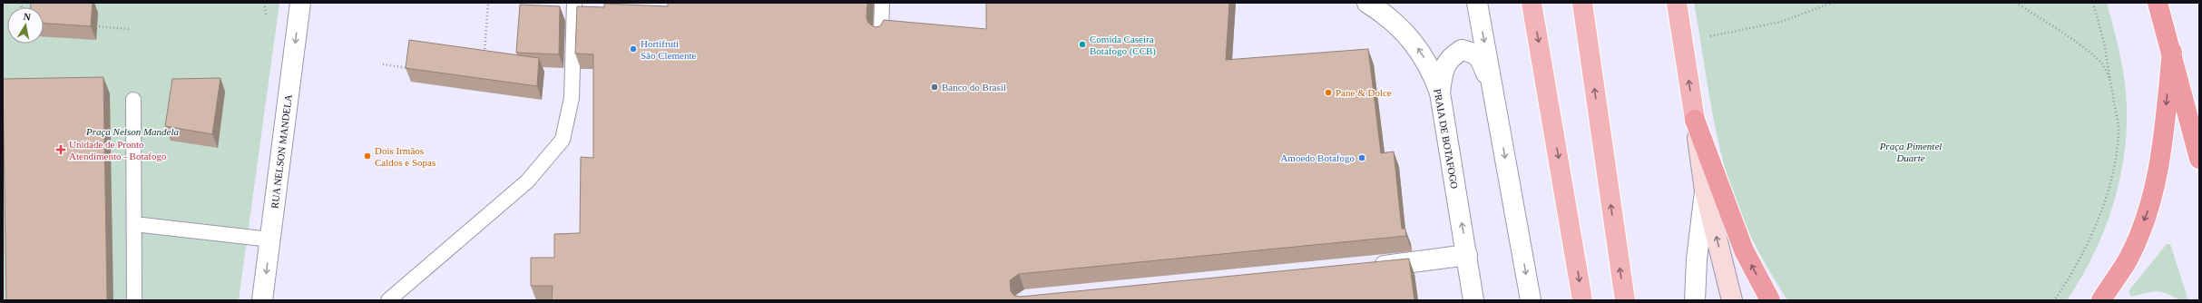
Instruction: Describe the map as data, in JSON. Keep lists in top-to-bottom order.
{
  "streets": {
    "street": ["PRAIA DE BOTAFOGO", "RUA NELSON MANDELA"]
  },
  "one_way": ["RUA NELSON MANDELA"],
  "parks": ["Praça Nelson Mandela", "Praça Pimentel Duarte"],
  "places": {
    "other": [
      "Comida Caseira Botafogo (CCB)",
      "Hortifruti São Clemente",
      "Banco do Brasil",
      "Pane & Dolce",
      "Dois Irmãos Caldos e Sopas",
      "Amoedo Botafogo"
    ],
    "health": ["Unidade de Pronto Atendimento - Botafogo"]
  },
  "north": "top"
}
